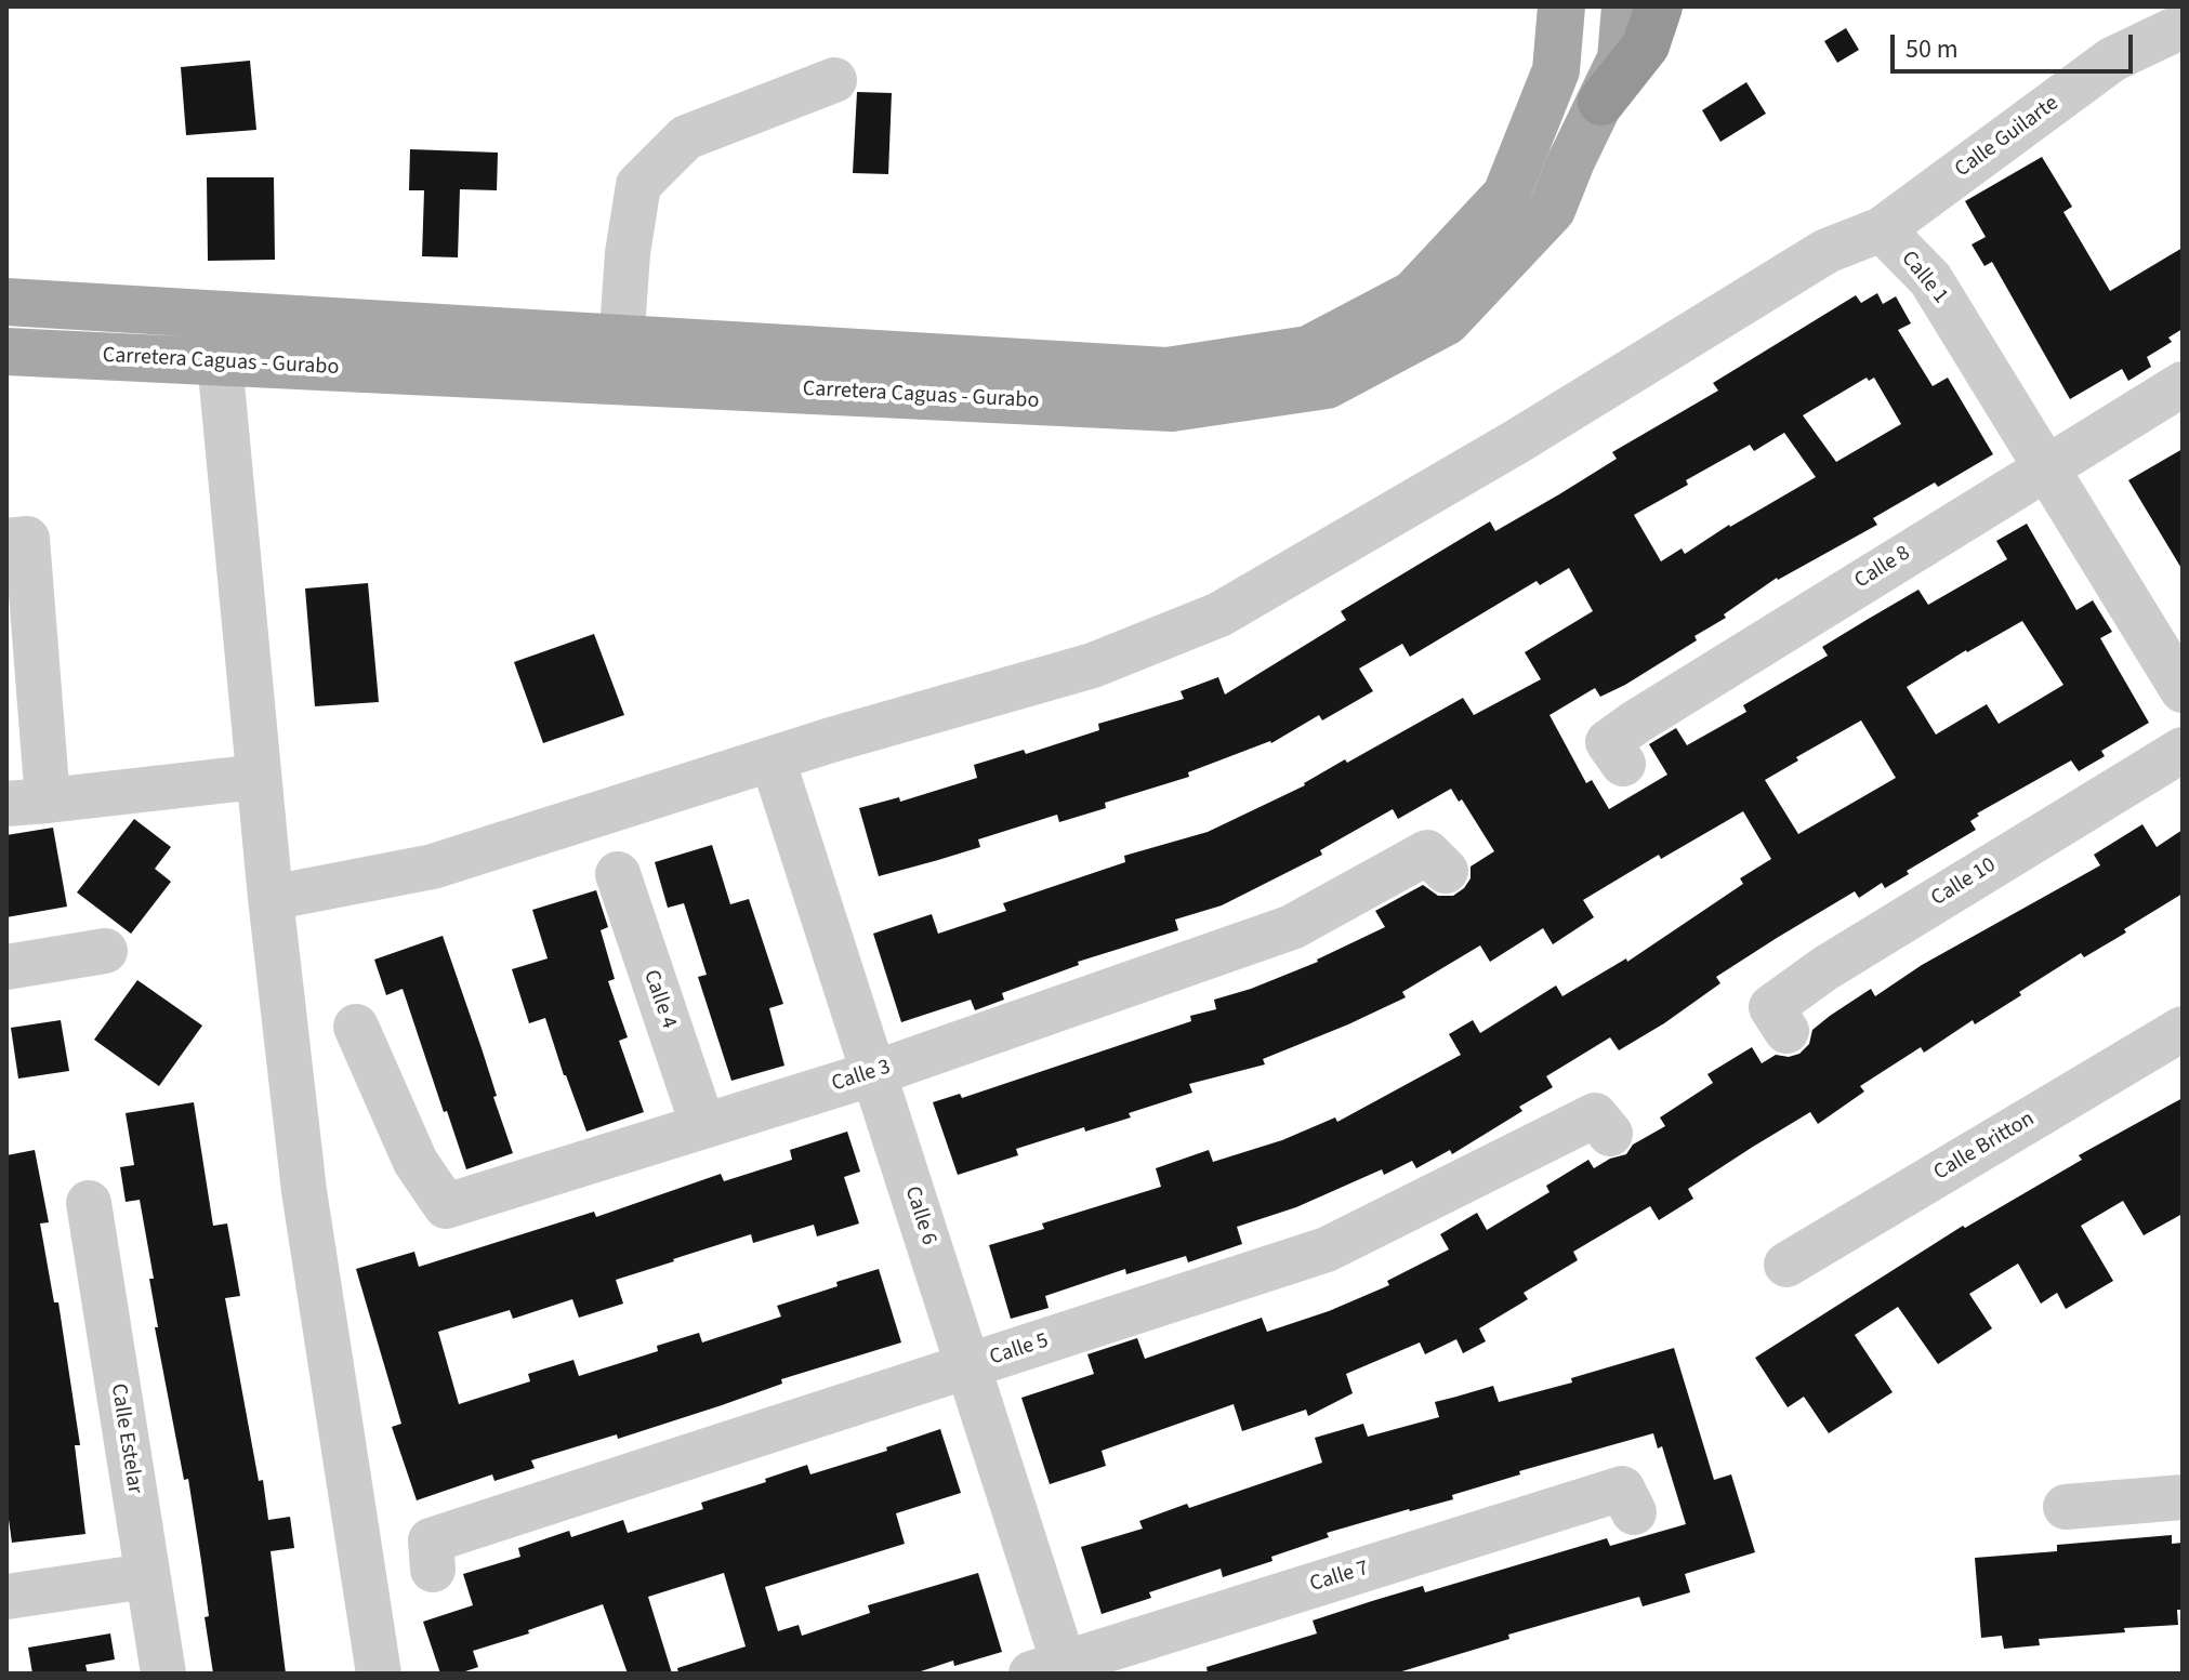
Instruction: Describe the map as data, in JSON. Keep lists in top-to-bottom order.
{
  "streets": {
    "main road": ["Carretera Caguas - Gurabo"],
    "street": [
      "Calle Guilarte",
      "Calle 1",
      "Calle 8",
      "Calle 10",
      "Calle 4",
      "Calle 3",
      "Calle Britton",
      "Calle 6",
      "Calle 5",
      "Calle Estelar",
      "Calle 7"
    ]
  },
  "crossings": [
    ["Calle Guilarte", "Calle 1"],
    ["Calle 1", "Calle 8"],
    ["Calle 4", "Calle 3"],
    ["Calle 3", "Calle 6"],
    ["Calle 6", "Calle 5"],
    ["Calle 6", "Calle 7"]
  ],
  "scale_bar": "50 m"
}
